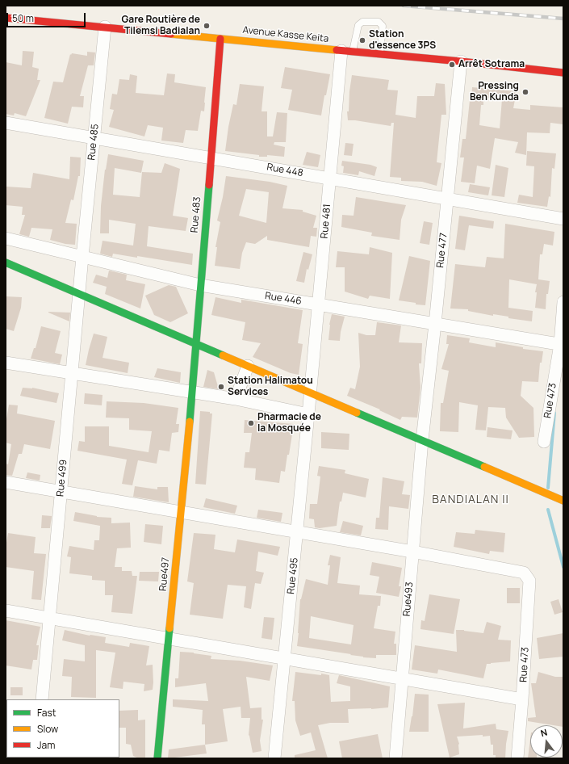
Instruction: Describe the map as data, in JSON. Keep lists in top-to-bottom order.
{
  "streets": {
    "street": [
      "Avenue Kasse Keita",
      "Rue 485",
      "Rue 448",
      "Rue 483",
      "Rue 481",
      "Rue 477",
      "Rue 446",
      "Rue 473",
      "Rue 499",
      "Rue497",
      "Rue 495",
      "Rue493"
    ]
  },
  "crossings": [
    ["Avenue Kasse Keita", "Rue 485"],
    ["Avenue Kasse Keita", "Rue 483"],
    ["Avenue Kasse Keita", "Rue 481"],
    ["Avenue Kasse Keita", "Rue 477"],
    ["Rue 485", "Rue 448"],
    ["Rue 485", "Rue 446"],
    ["Rue 485", "Rue 499"],
    ["Rue 448", "Rue 483"],
    ["Rue 448", "Rue 481"],
    ["Rue 448", "Rue 477"],
    ["Rue 483", "Rue 446"],
    ["Rue 483", "Rue497"],
    ["Rue 481", "Rue 446"],
    ["Rue 481", "Rue 495"],
    ["Rue 477", "Rue 446"],
    ["Rue 477", "Rue493"],
    ["Rue 446", "Rue 473"],
    ["Rue 446", "Rue 499"],
    ["Rue 473", "Rue493"]
  ],
  "districts": ["BANDIALAN II"],
  "places": [
    "Gare Routière de Tilemsi Badialan",
    "Station d'essence 3PS",
    "Arrêt Sotrama",
    "Pressing Ben Kunda",
    "Station Halimatou Services",
    "Pharmacie de la Mosquée"
  ],
  "legend": ["Fast", "Slow", "Jam"],
  "scale_bar": "50 m",
  "north": "top"
}
